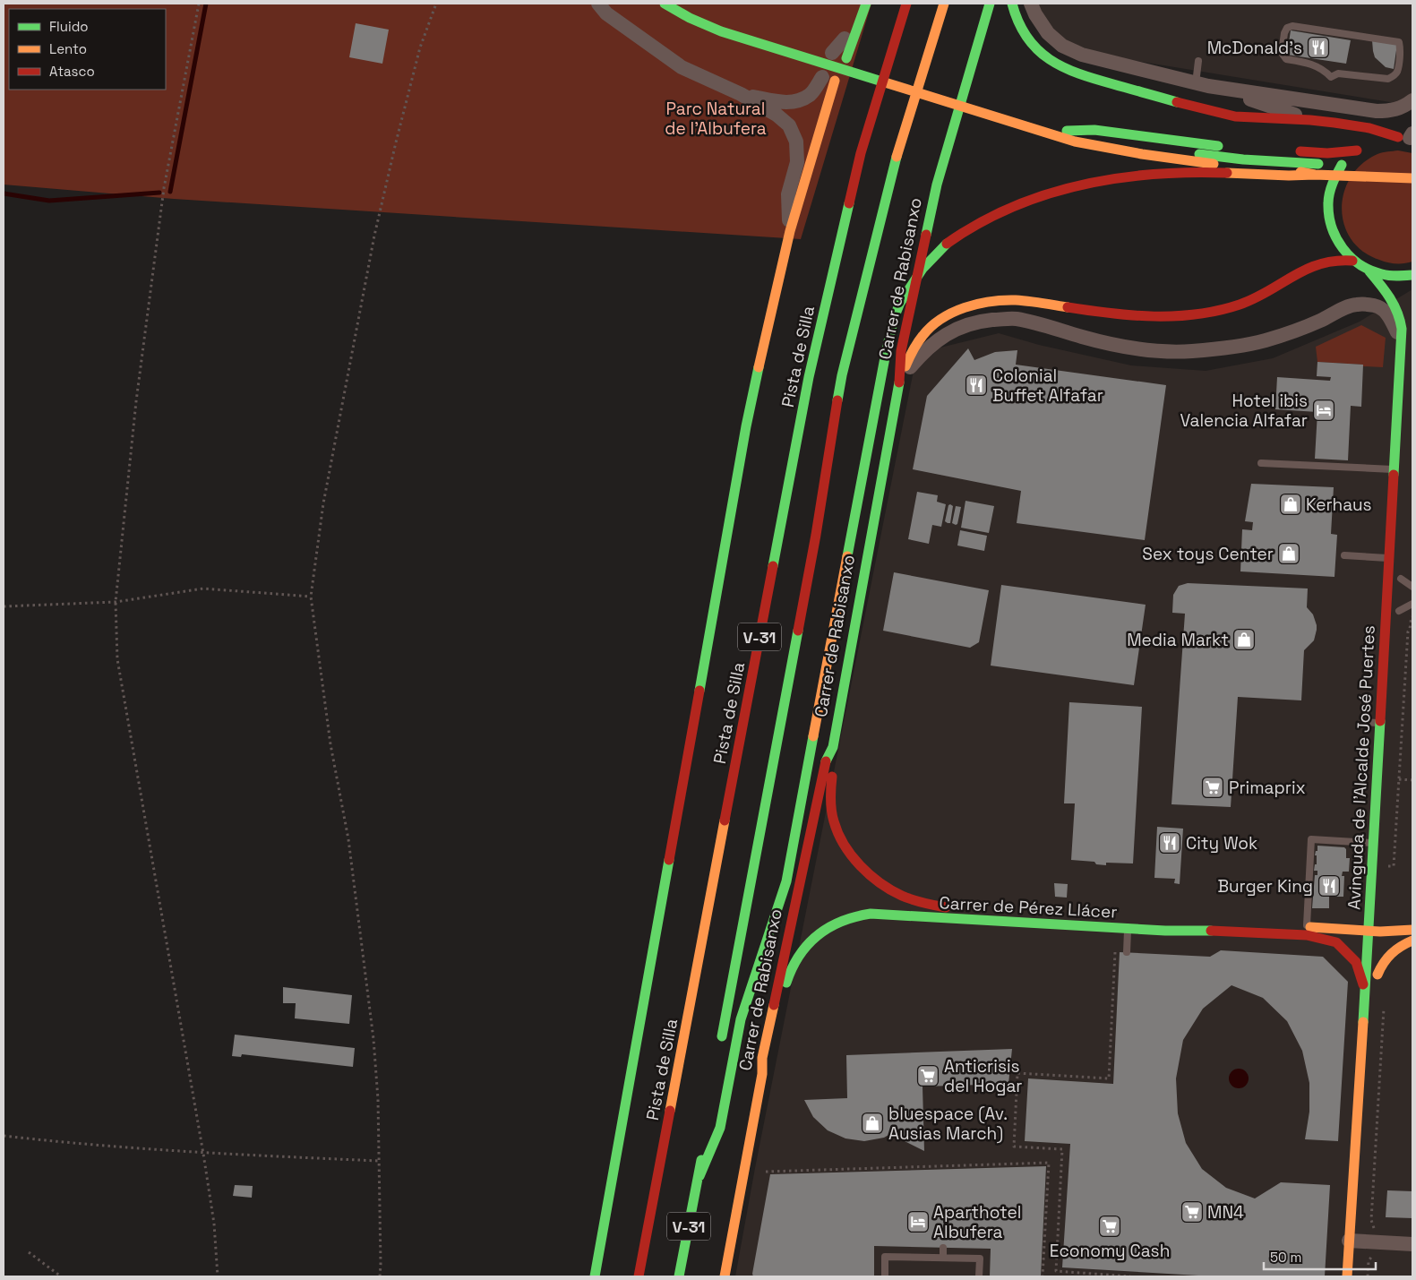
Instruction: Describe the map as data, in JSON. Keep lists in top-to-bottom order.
{
  "streets": {
    "main road": [
      "Carrer de Rabisanxo",
      "Pista de Silla",
      "V-31",
      "Avinguda de l'Alcalde José Puertes",
      "Carrer de Pérez Llácer"
    ]
  },
  "crossings": [
    ["Carrer de Rabisanxo", "Carrer de Pérez Llácer"],
    ["Avinguda de l'Alcalde José Puertes", "Carrer de Pérez Llácer"]
  ],
  "parks": ["Parc Natural de l'Albufera"],
  "places": {
    "restaurant": [
      "McDonald's",
      "Colonial Buffet Alfafar",
      "City Wok",
      "Burger King"
    ],
    "hotel": ["Hotel ibis Valencia Alfafar", "Aparthotel Albufera"],
    "shop": [
      "Kerhaus",
      "Sex toys Center",
      "Media Markt",
      "bluespace (Av. Ausias March)"
    ],
    "supermarket": [
      "Primaprix",
      "Anticrisis del Hogar",
      "MN4",
      "Economy Cash"
    ]
  },
  "legend": ["Fluido", "Lento", "Atasco"],
  "scale_bar": "50 m"
}
